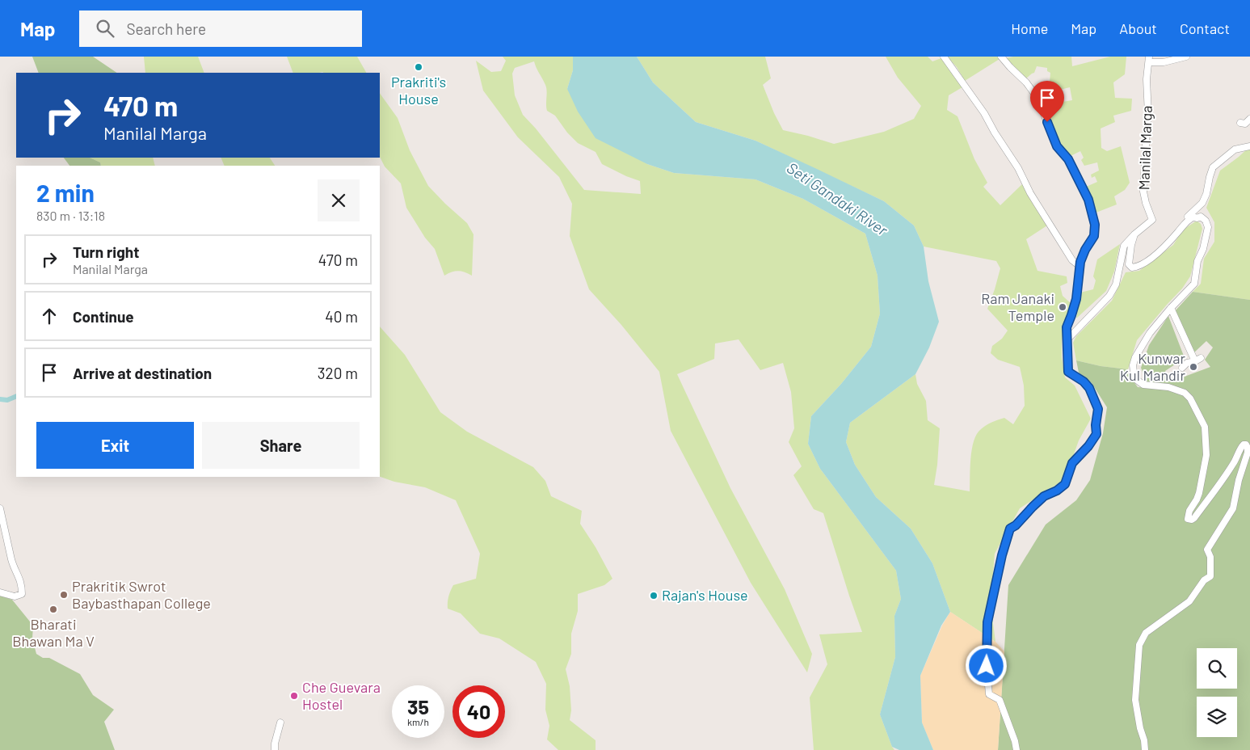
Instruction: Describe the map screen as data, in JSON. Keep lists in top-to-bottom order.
{
  "streets": {
    "street": ["Manilal Marga"]
  },
  "water": ["Seti Gandaki River"],
  "places": [
    "Prakriti's House",
    "Ram Janaki Temple",
    "Kunwar Kul Mandir",
    "Prakritik Swrot Baybasthapan College",
    "Rajan's House",
    "Bharati Bhawan Ma V",
    "Che Guevara Hostel"
  ],
  "page": {
    "header": "Map",
    "search": "Search here",
    "nav": [
      "Home",
      "Map",
      "About",
      "Contact"
    ],
    "turn": ["470 m", "Manilal Marga"],
    "heading": ["2 min", "830 m · 13:18"],
    "list": [
      {
        "name": "Turn right",
        "note": "Manilal Marga",
        "value": "470 m"
      },
      {
        "name": "Continue",
        "value": "40 m"
      },
      {
        "name": "Arrive at destination",
        "value": "320 m"
      }
    ],
    "buttons": ["Exit", "Share"],
    "speed": "35 km/h",
    "limit": "40"
  }
}
